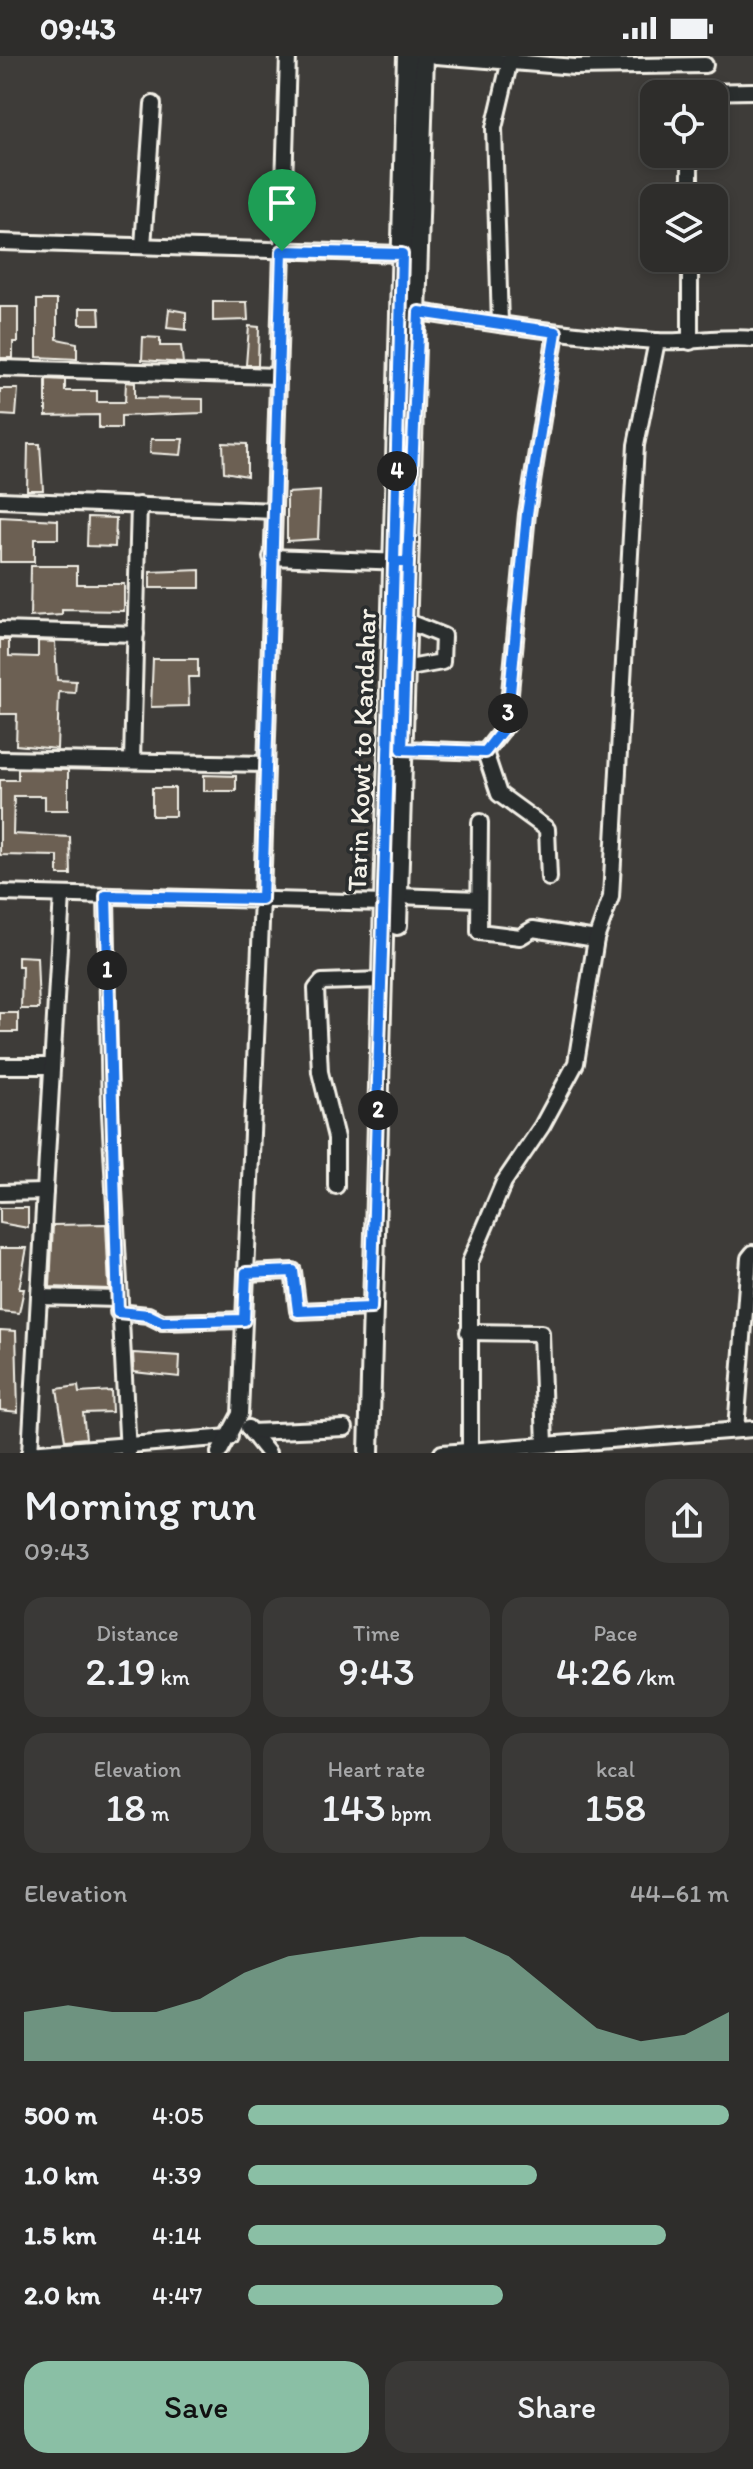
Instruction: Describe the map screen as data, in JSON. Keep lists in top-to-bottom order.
{
  "streets": {
    "main road": ["Tarin Kowt to Kandahar"]
  },
  "page": {
    "status": "09:43",
    "pins": [
      "4",
      "3",
      "1",
      "2"
    ],
    "heading": ["Morning run", "09:43"],
    "stats": [
      ["Distance", "2.19 km"],
      ["Time", "9:43"],
      ["Pace", "4:26 /km"],
      ["Elevation", "18 m"],
      ["Heart rate", "143 bpm"],
      ["kcal", "158"]
    ],
    "chart": ["Elevation", "44–61 m"],
    "list": [
      {
        "name": "500 m",
        "note": "4:05"
      },
      {
        "name": "1.0 km",
        "note": "4:39"
      },
      {
        "name": "1.5 km",
        "note": "4:14"
      },
      {
        "name": "2.0 km",
        "note": "4:47"
      }
    ],
    "buttons": ["Save", "Share"]
  }
}
